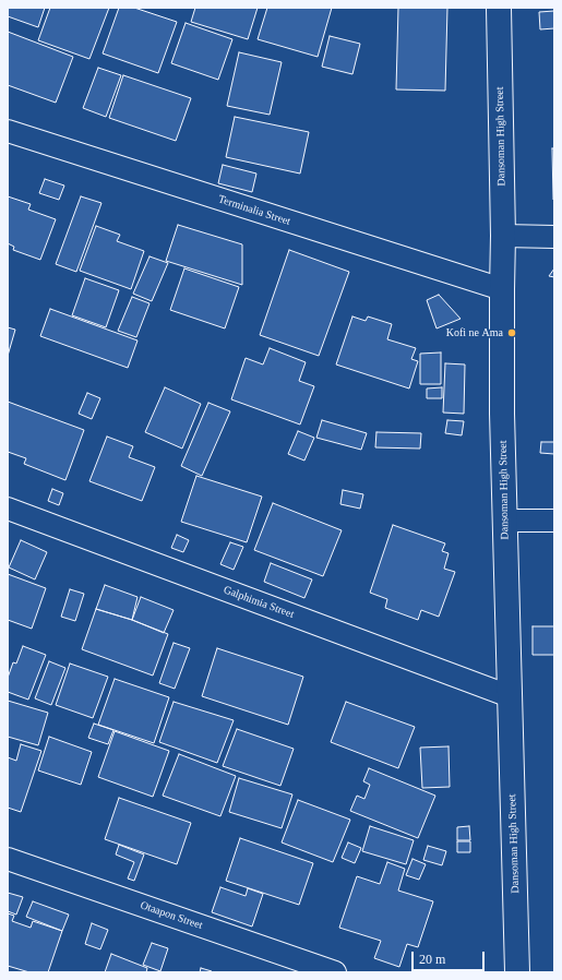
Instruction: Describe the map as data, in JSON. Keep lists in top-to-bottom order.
{
  "streets": {
    "street": [
      "Dansoman High Street",
      "Terminalia Street",
      "Galphimia Street",
      "Otaapon Street"
    ]
  },
  "crossings": [
    ["Dansoman High Street", "Terminalia Street"],
    ["Dansoman High Street", "Galphimia Street"]
  ],
  "places": ["Kofi ne Ama"],
  "scale_bar": "20 m"
}
